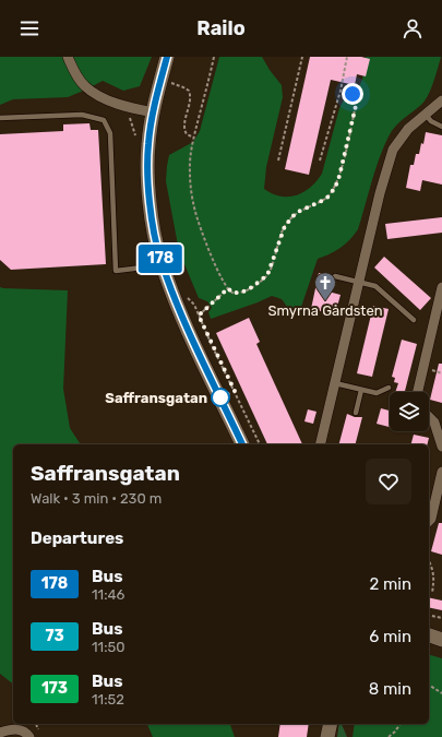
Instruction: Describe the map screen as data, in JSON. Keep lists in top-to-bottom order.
{
  "places": {
    "church": ["Smyrna Gårdsten"],
    "other": ["Saffransgatan"]
  },
  "lines": ["bus line 178"],
  "page": {
    "header": "Railo",
    "on_map": "178",
    "heading": [
      ["Saffransgatan", "Walk · 3 min · 230 m"],
      "Departures"
    ],
    "list": [
      {
        "mark": "178",
        "name": "Bus",
        "note": "11:46",
        "value": "2 min"
      },
      {
        "mark": "73",
        "name": "Bus",
        "note": "11:50",
        "value": "6 min"
      },
      {
        "mark": "173",
        "name": "Bus",
        "note": "11:52",
        "value": "8 min"
      }
    ]
  }
}
